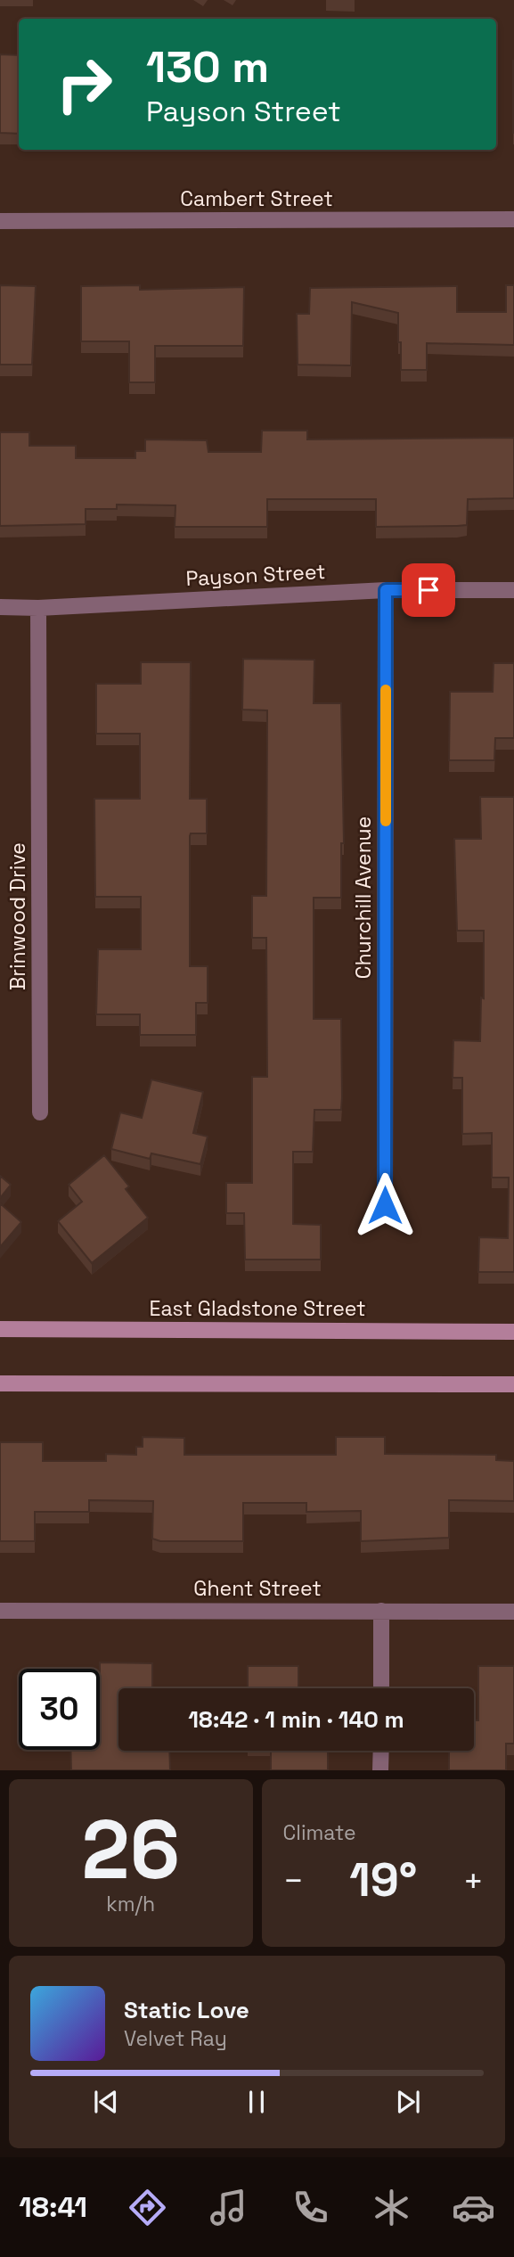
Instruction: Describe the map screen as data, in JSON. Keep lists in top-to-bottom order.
{
  "streets": {
    "street": [
      "Cambert Street",
      "Payson Street",
      "Churchill Avenue",
      "Brinwood Drive",
      "East Gladstone Street",
      "Ghent Street"
    ]
  },
  "crossings": [
    ["Payson Street", "Churchill Avenue"],
    ["Payson Street", "Brinwood Drive"]
  ],
  "page": {
    "turn": ["130 m", "Payson Street"],
    "limit": "30",
    "trip": "18:42 · 1 min · 140 m",
    "tile": [
      ["26", "km/h"],
      "Climate"
    ],
    "heat": ["−", "19°", "+"],
    "song": ["Static Love", "Velvet Ray"],
    "tabs": "18:41"
  }
}
